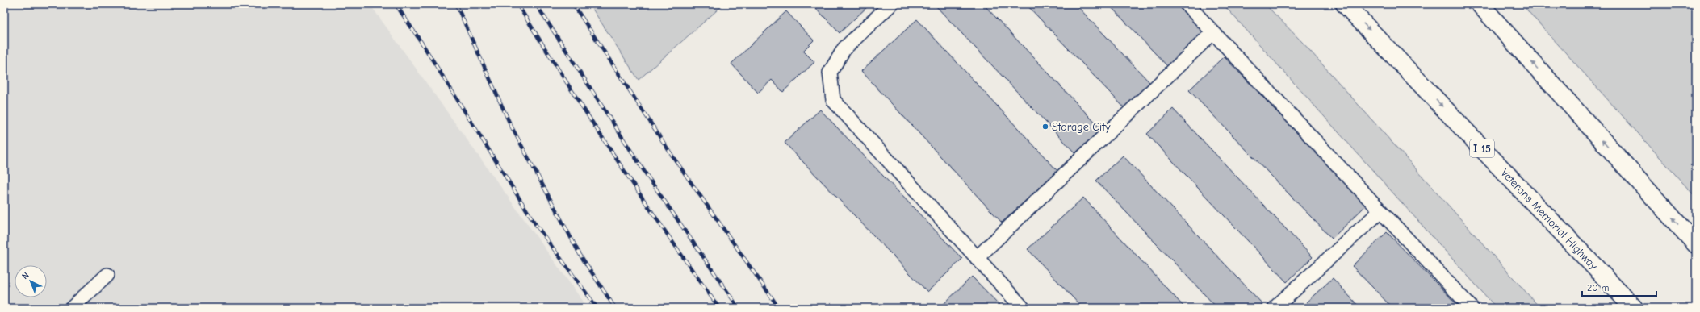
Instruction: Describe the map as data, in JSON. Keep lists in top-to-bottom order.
{
  "streets": {
    "highway": ["I 15", "Veterans Memorial Highway"]
  },
  "places": ["Storage City"],
  "scale_bar": "20 m",
  "north": "top left"
}
